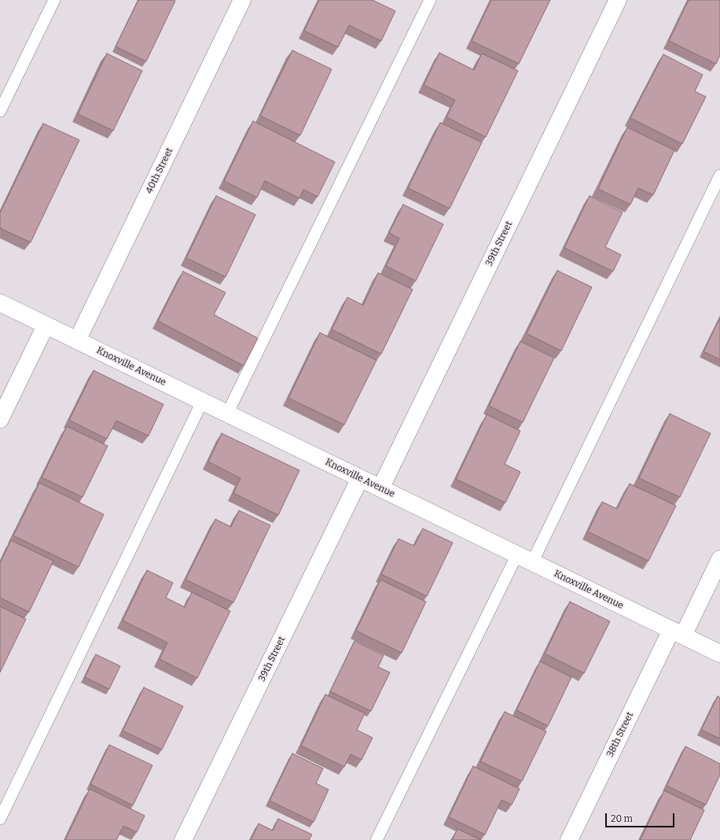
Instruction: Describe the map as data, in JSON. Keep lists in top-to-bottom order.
{
  "streets": {
    "street": [
      "40th Street",
      "39th Street",
      "Knoxville Avenue",
      "38th Street"
    ]
  },
  "crossings": [
    ["40th Street", "Knoxville Avenue"],
    ["39th Street", "Knoxville Avenue"],
    ["Knoxville Avenue", "38th Street"]
  ],
  "scale_bar": "20 m"
}
